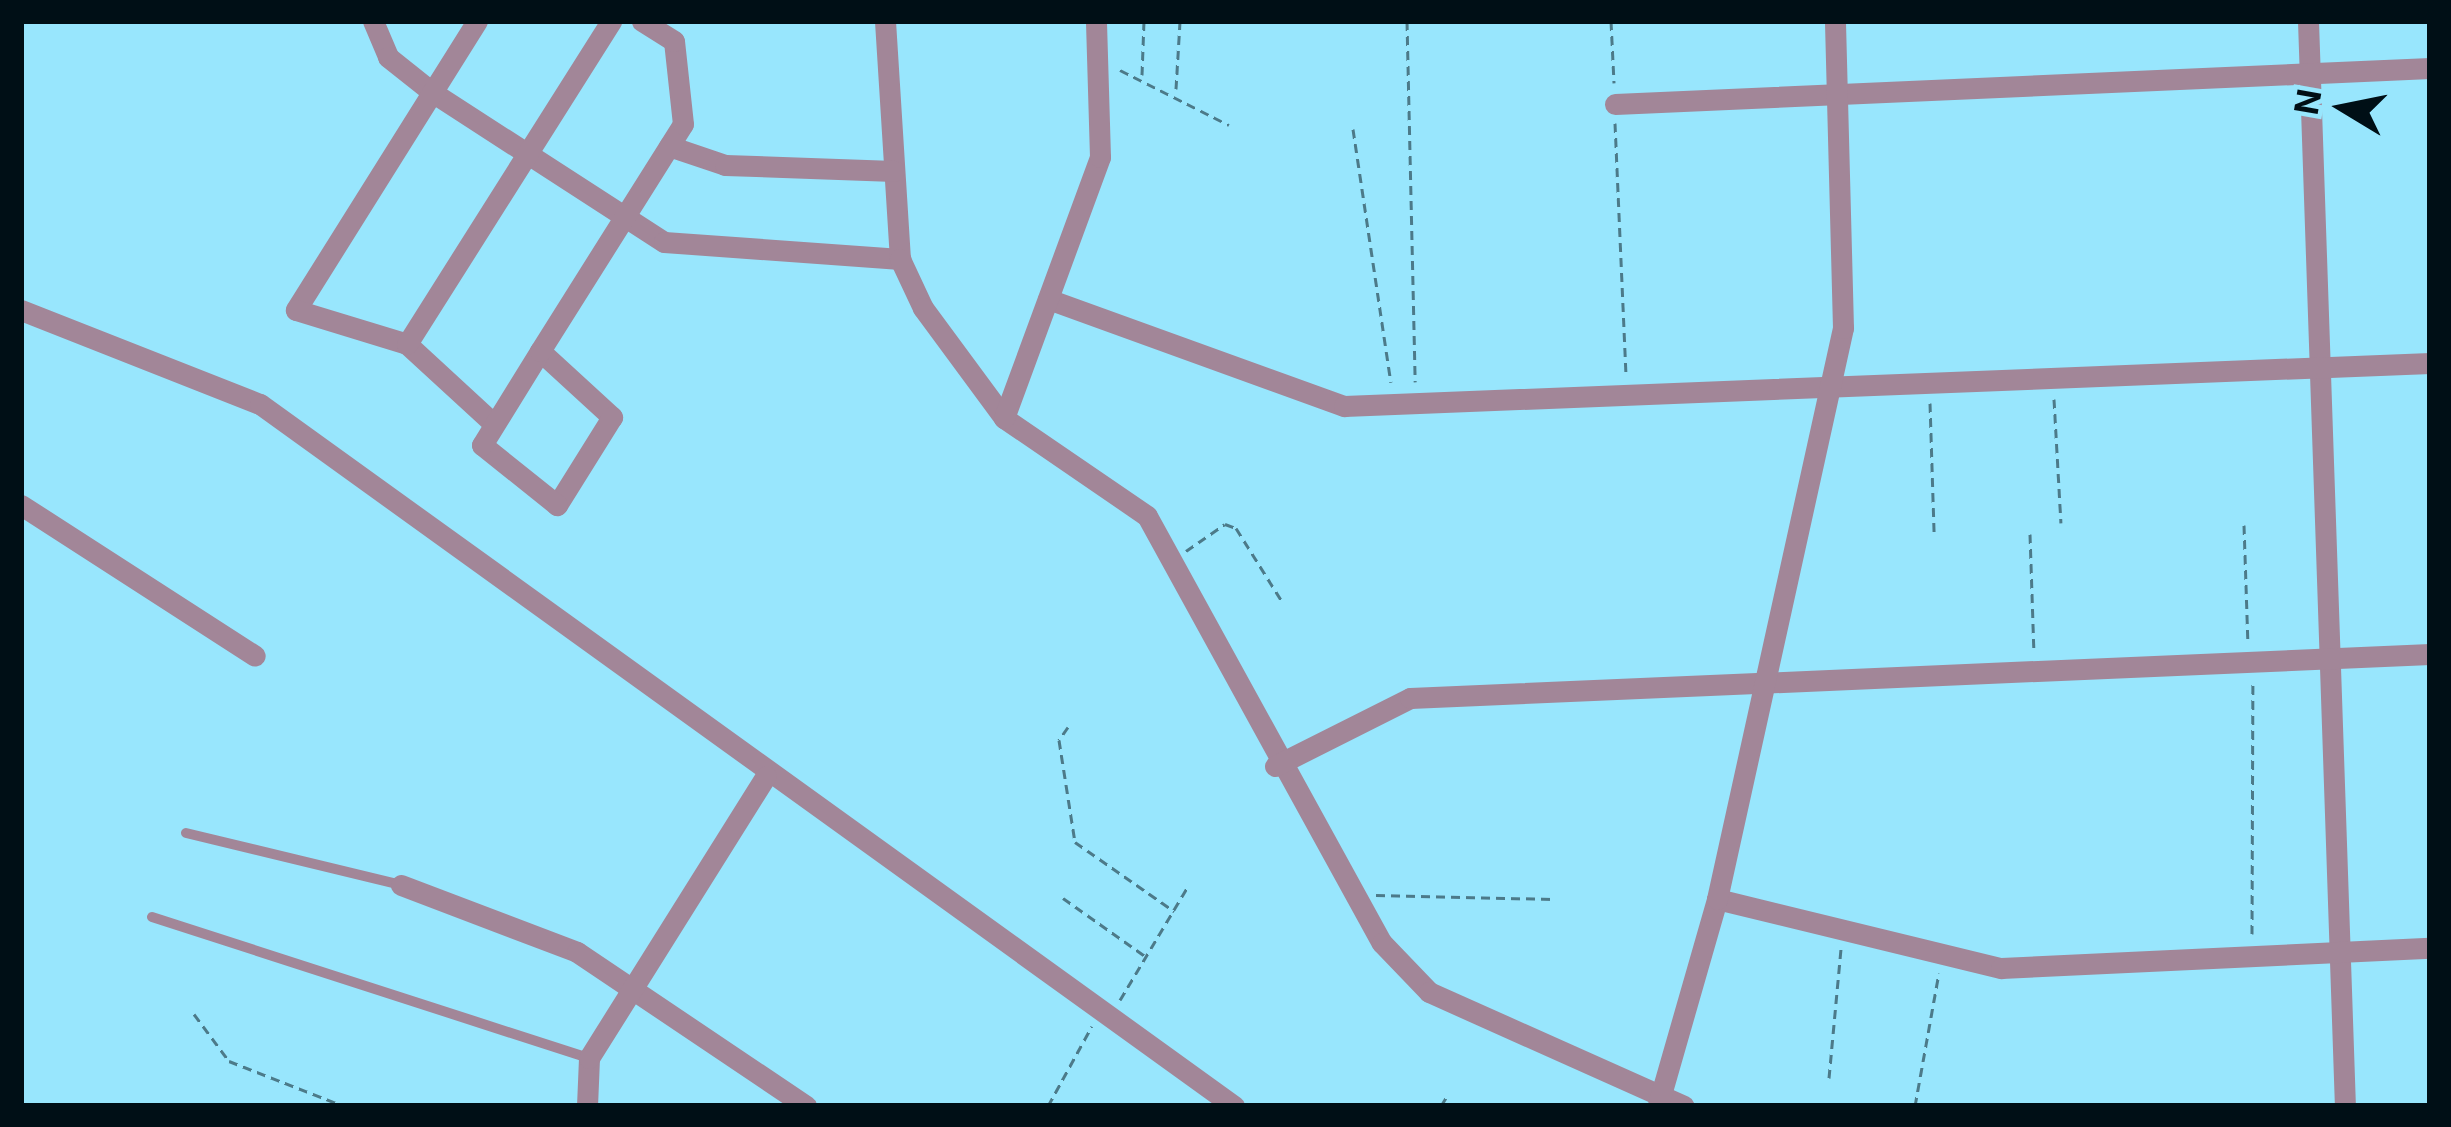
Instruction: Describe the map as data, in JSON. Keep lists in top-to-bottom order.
{
  "north": "left"
}
